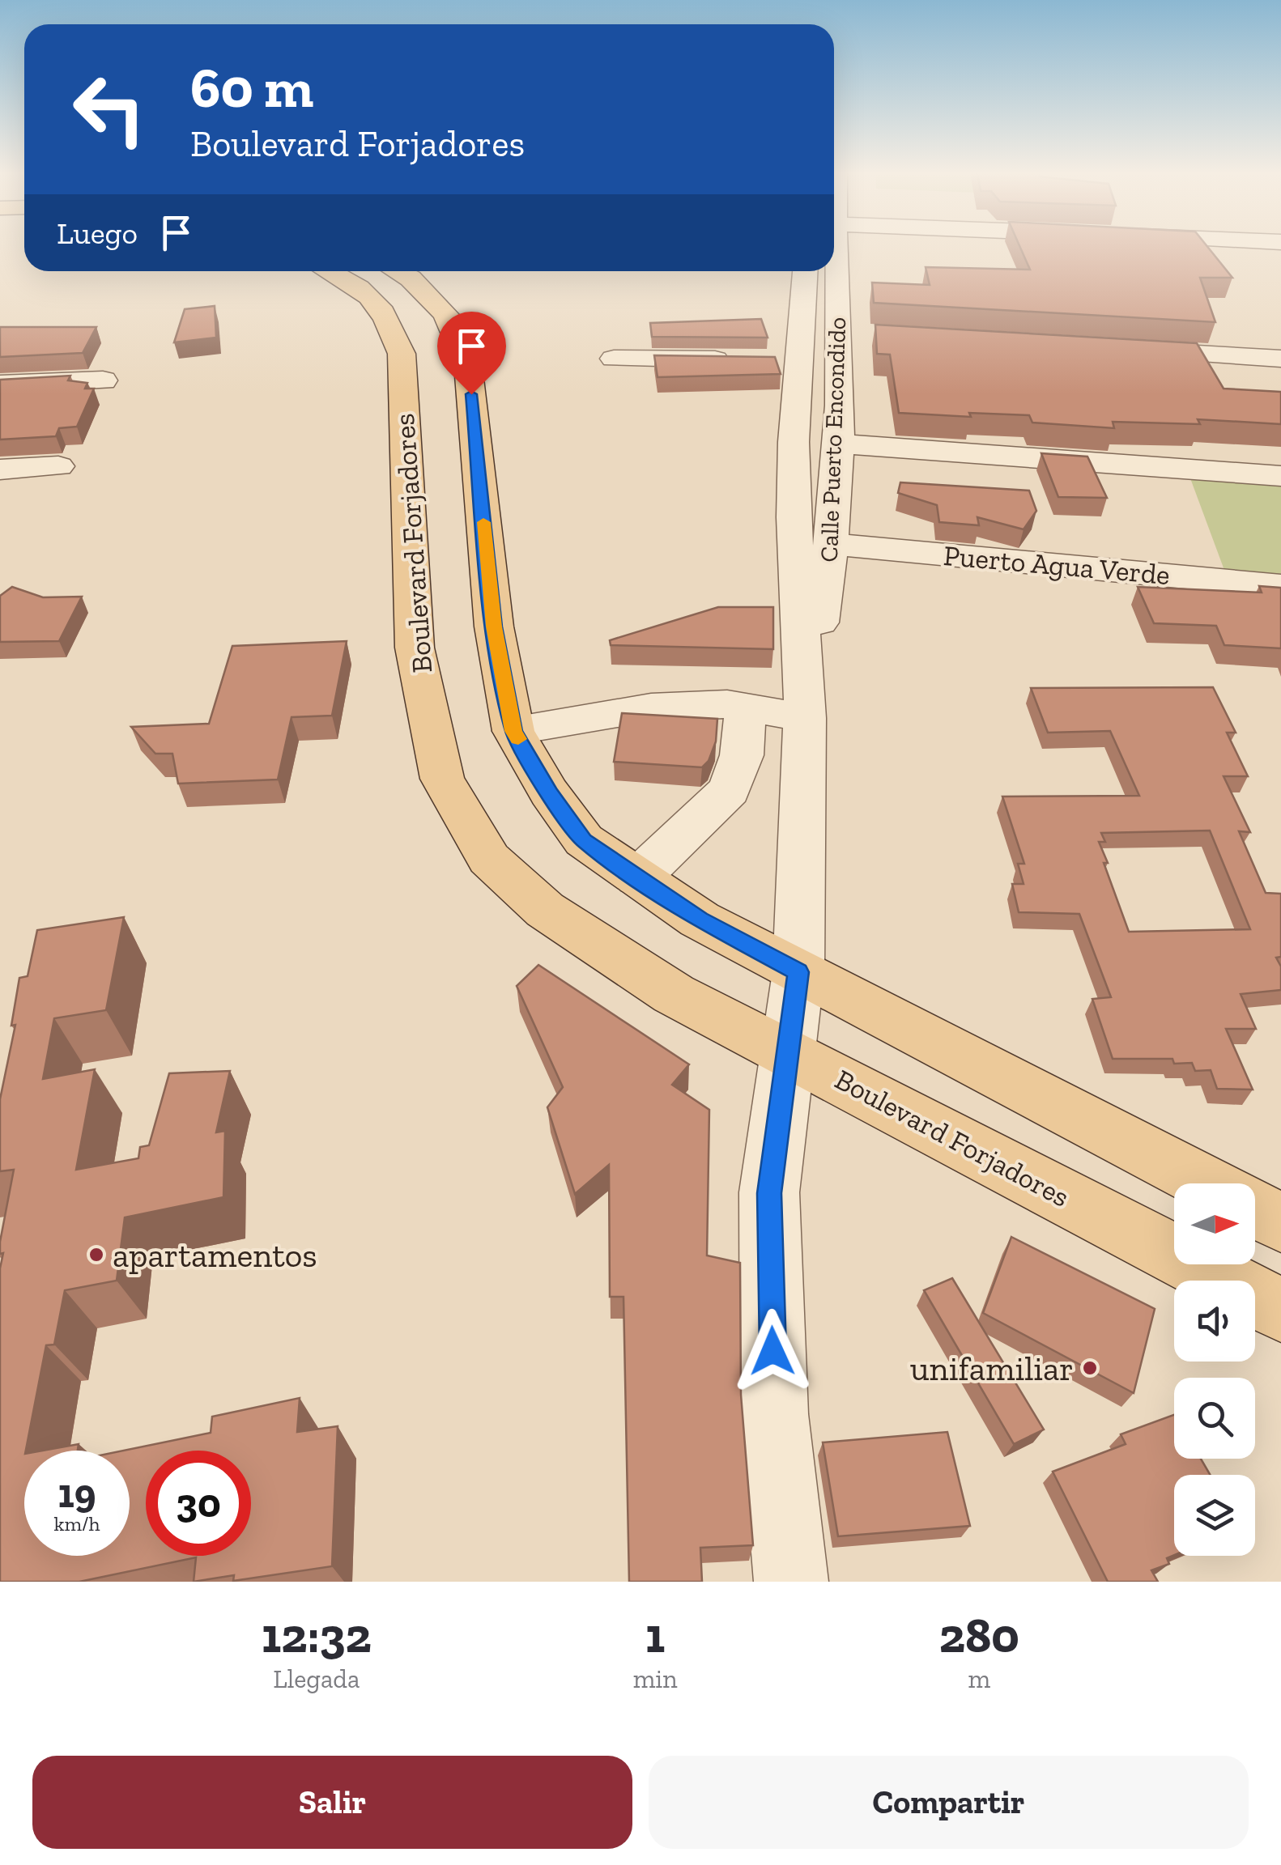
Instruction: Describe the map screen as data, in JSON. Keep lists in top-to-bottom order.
{
  "streets": {
    "main road": ["Boulevard Forjadores"],
    "street": ["Calle Puerto Encondido", "Puerto Agua Verde"]
  },
  "crossings": [
    ["Calle Puerto Encondido", "Boulevard Forjadores"],
    ["Calle Puerto Encondido", "Puerto Agua Verde"]
  ],
  "places": ["apartamentos", "unifamiliar"],
  "north": "right",
  "page": {
    "turn": ["60 m", "Boulevard Forjadores"],
    "then": "Luego",
    "speed": "19 km/h",
    "limit": "30",
    "eta": [
      "12:32",
      "Llegada",
      "1",
      "min",
      "280",
      "m"
    ],
    "buttons": ["Salir", "Compartir"]
  }
}
